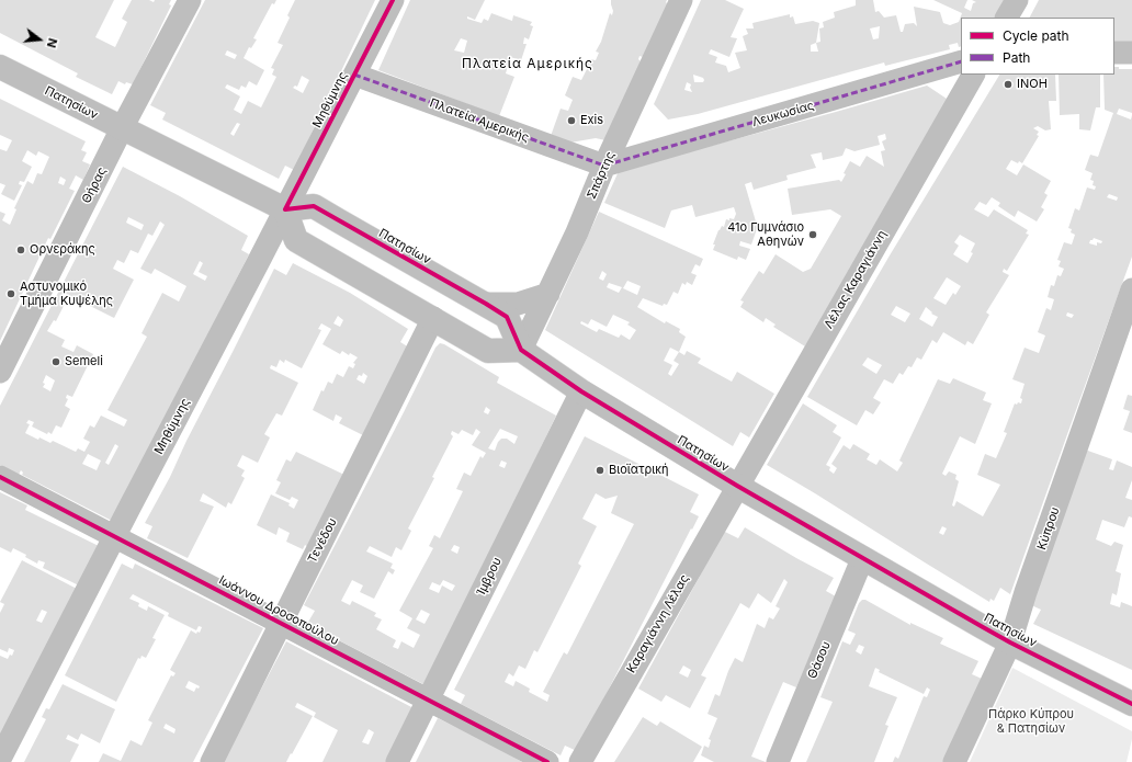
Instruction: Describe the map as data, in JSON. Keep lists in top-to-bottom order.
{
  "streets": {
    "main road": ["Πατησίων"],
    "street": [
      "Μηθύμνης",
      "Λευκωσίας",
      "Πλατεία Αμερικής",
      "Σπάρτης",
      "Θήρας",
      "Λέλας Καραγιάννη",
      "Κύπρου",
      "Τενέδου",
      "Ίμβρου",
      "Ιωάννου Δροσοπούλου",
      "Καραγιάννη Λέλας",
      "Θάσου"
    ]
  },
  "crossings": [
    ["Μηθύμνης", "Πατησίων"],
    ["Μηθύμνης", "Πλατεία Αμερικής"],
    ["Μηθύμνης", "Ιωάννου Δροσοπούλου"],
    ["Πατησίων", "Σπάρτης"],
    ["Πατησίων", "Θήρας"],
    ["Πατησίων", "Λέλας Καραγιάννη"],
    ["Πατησίων", "Κύπρου"],
    ["Πατησίων", "Ίμβρου"],
    ["Πατησίων", "Καραγιάννη Λέλας"],
    ["Πατησίων", "Θάσου"],
    ["Λευκωσίας", "Πλατεία Αμερικής"],
    ["Λευκωσίας", "Σπάρτης"],
    ["Πλατεία Αμερικής", "Σπάρτης"],
    ["Λέλας Καραγιάννη", "Καραγιάννη Λέλας"],
    ["Τενέδου", "Ιωάννου Δροσοπούλου"],
    ["Ίμβρου", "Ιωάννου Δροσοπούλου"]
  ],
  "districts": ["Πλατεία Αμερικής"],
  "parks": ["Πάρκο Κύπρου & Πατησίων"],
  "places": [
    "ΙNOH",
    "Exis",
    "41ο Γυμνάσιο Αθηνών",
    "Ορνεράκης",
    "Αστυνομικό Τμήμα Κυψέλης",
    "Semeli",
    "Βιοϊατρική"
  ],
  "legend": ["Cycle path", "Path"],
  "north": "right"
}
